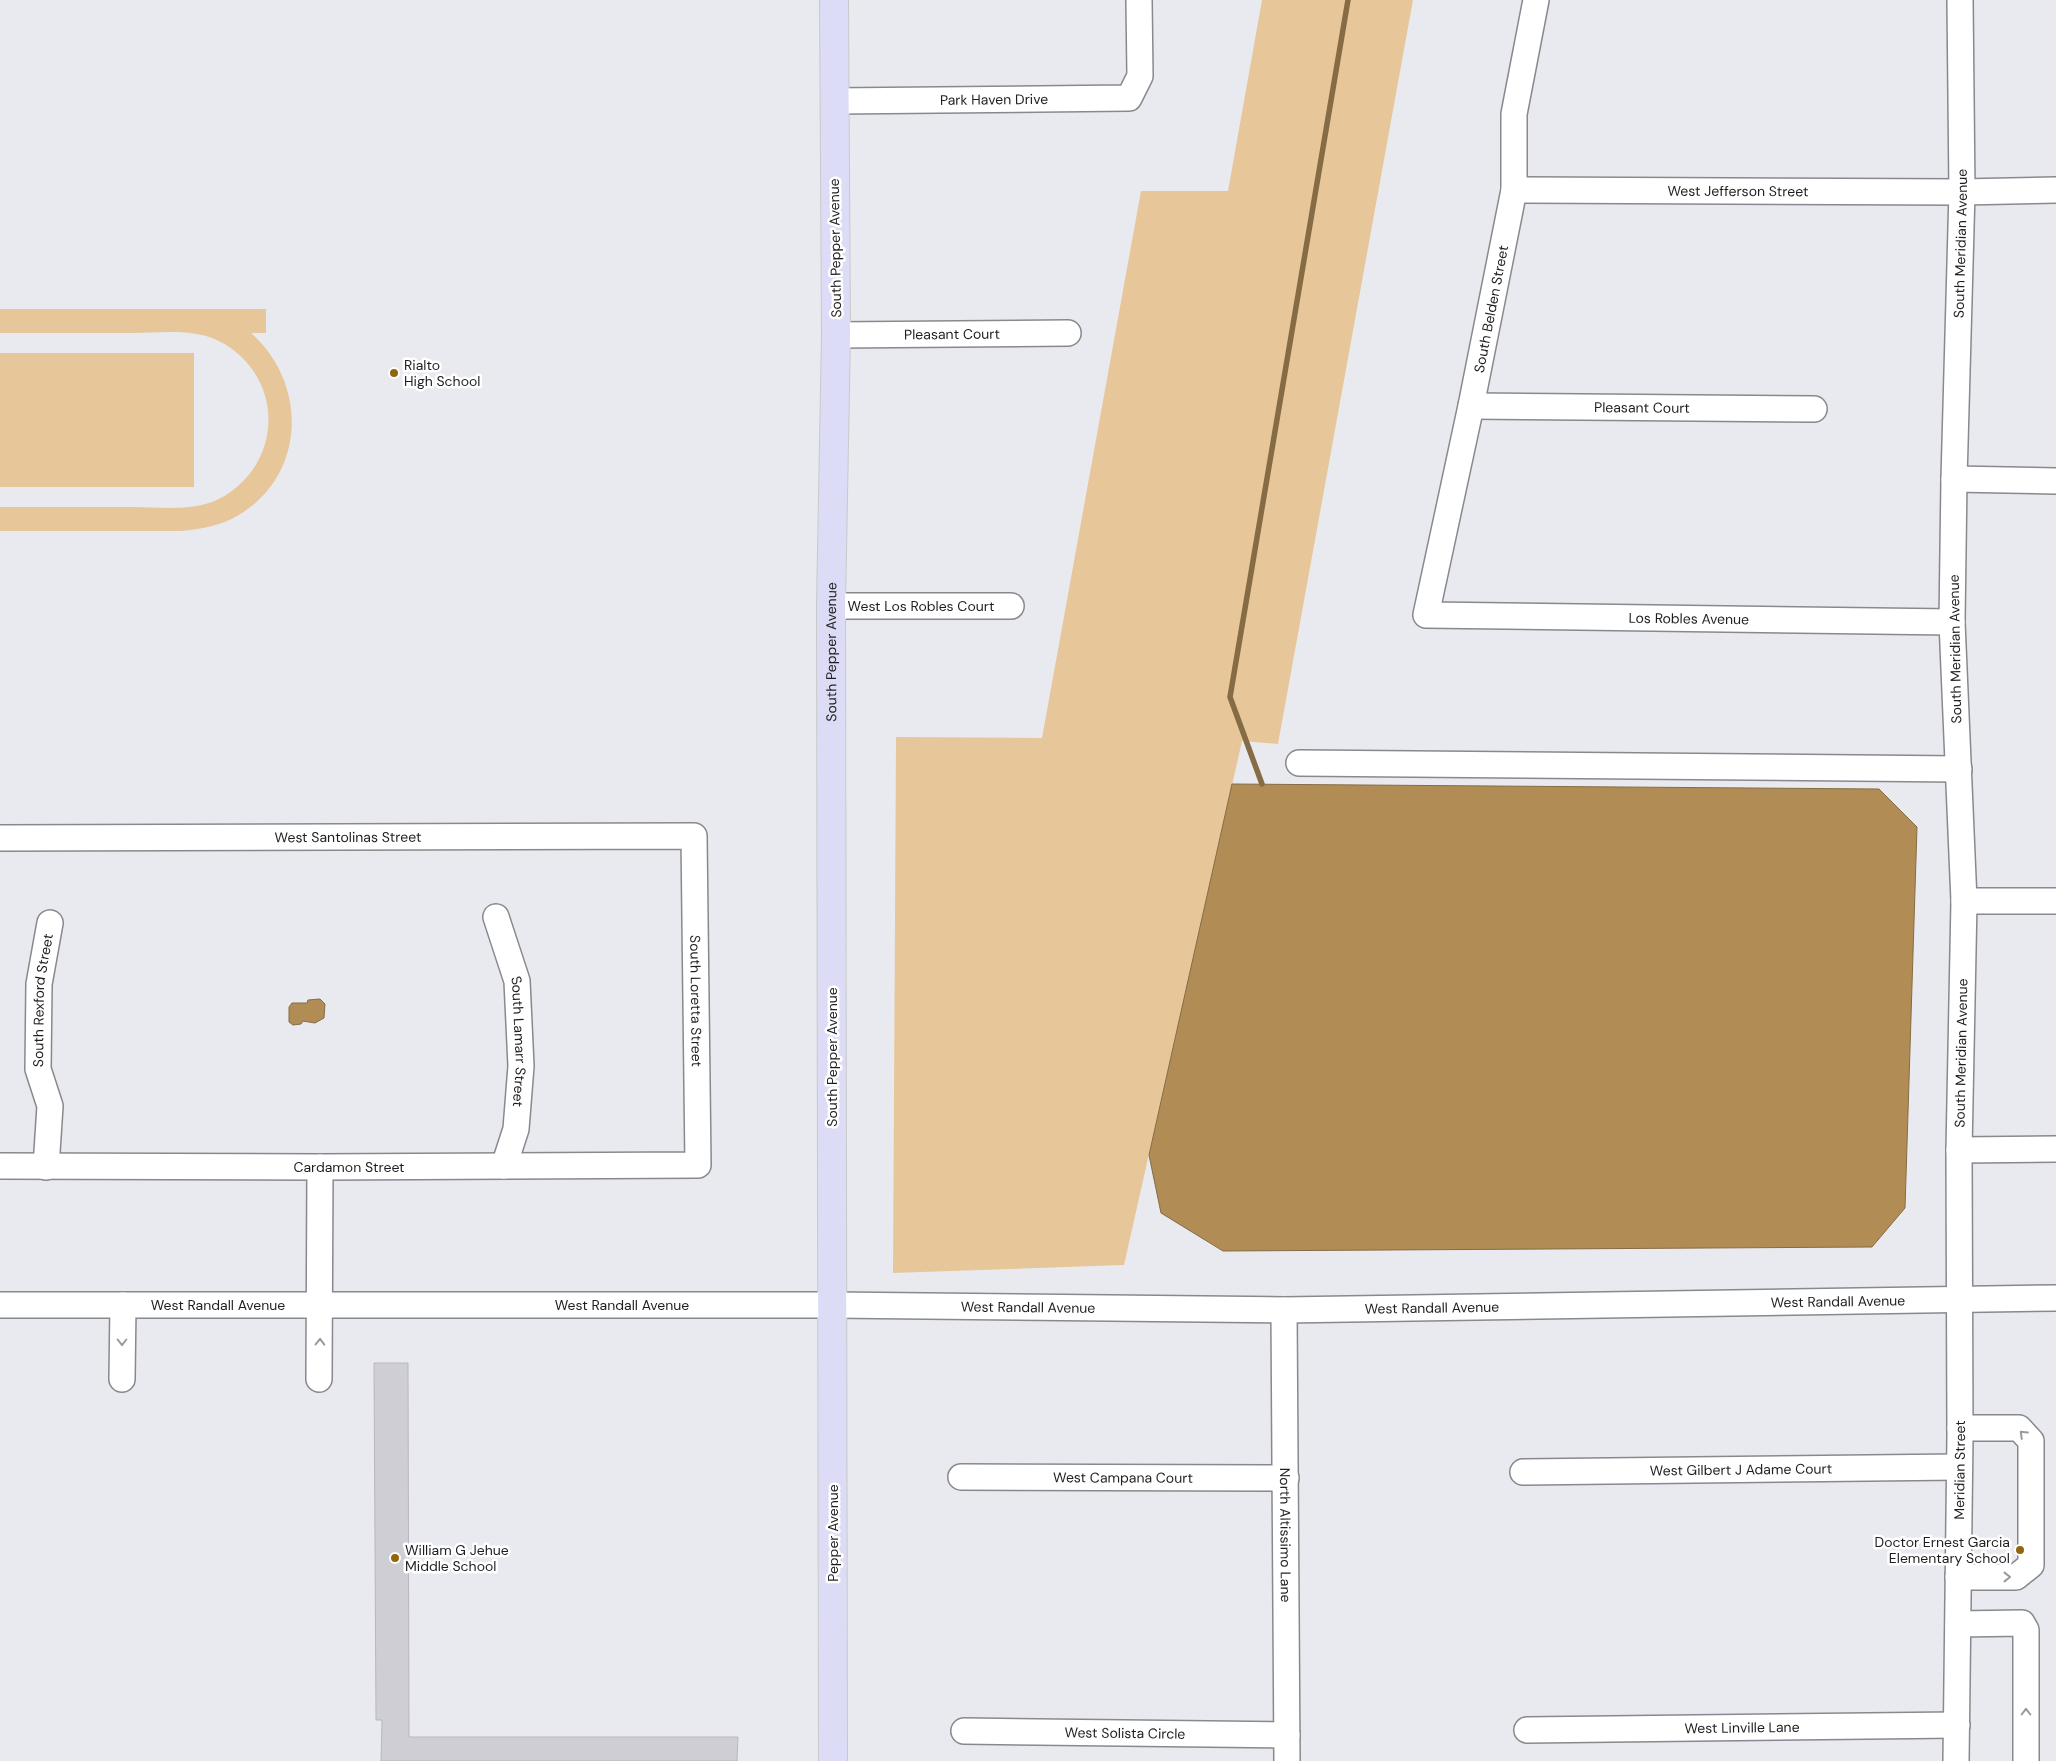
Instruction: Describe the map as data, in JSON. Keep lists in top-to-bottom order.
{
  "streets": {
    "main road": ["South Pepper Avenue", "Pepper Avenue"],
    "street": [
      "Park Haven Drive",
      "West Jefferson Street",
      "South Meridian Avenue",
      "South Belden Street",
      "Pleasant Court",
      "West Los Robles Court",
      "Los Robles Avenue",
      "West Santolinas Street",
      "South Rexford Street",
      "South Loretta Street",
      "South Lamarr Street",
      "Cardamon Street",
      "West Randall Avenue",
      "West Gilbert J Adame Court",
      "Meridian Street",
      "West Campana Court",
      "North Altissimo Lane",
      "West Linville Lane",
      "West Solista Circle"
    ]
  },
  "crossings": [
    ["Park Haven Drive", "South Pepper Avenue"],
    ["West Jefferson Street", "South Meridian Avenue"],
    ["West Jefferson Street", "South Belden Street"],
    ["South Meridian Avenue", "Los Robles Avenue"],
    ["South Meridian Avenue", "West Randall Avenue"],
    ["South Meridian Avenue", "Meridian Street"],
    ["South Pepper Avenue", "Pleasant Court"],
    ["South Pepper Avenue", "West Los Robles Court"],
    ["South Pepper Avenue", "West Randall Avenue"],
    ["South Pepper Avenue", "Pepper Avenue"],
    ["South Belden Street", "Pleasant Court"],
    ["South Belden Street", "Los Robles Avenue"],
    ["West Santolinas Street", "South Loretta Street"],
    ["South Rexford Street", "Cardamon Street"],
    ["South Loretta Street", "Cardamon Street"],
    ["South Lamarr Street", "Cardamon Street"],
    ["West Randall Avenue", "Meridian Street"],
    ["West Randall Avenue", "Pepper Avenue"],
    ["West Randall Avenue", "North Altissimo Lane"],
    ["West Gilbert J Adame Court", "Meridian Street"],
    ["Meridian Street", "West Linville Lane"],
    ["West Campana Court", "North Altissimo Lane"],
    ["North Altissimo Lane", "West Solista Circle"]
  ],
  "places": ["Rialto High School", "Doctor Ernest Garcia Elementary School", "William G Jehue Middle School"]
}
